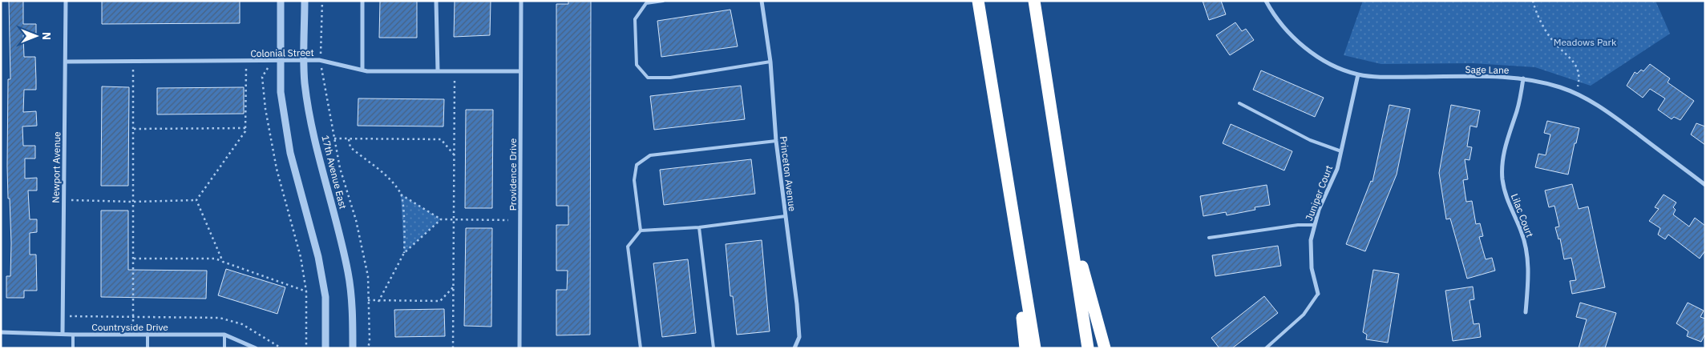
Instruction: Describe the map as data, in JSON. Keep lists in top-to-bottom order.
{
  "streets": {
    "street": [
      "Colonial Street",
      "Sage Lane",
      "Newport Avenue",
      "17th Avenue East",
      "Princeton Avenue",
      "Providence Drive",
      "Juniper Court",
      "Lilac Court",
      "Countryside Drive"
    ]
  },
  "crossings": [
    ["Colonial Street", "Newport Avenue"],
    ["Colonial Street", "17th Avenue East"],
    ["Colonial Street", "Providence Drive"],
    ["Sage Lane", "Juniper Court"],
    ["Sage Lane", "Lilac Court"],
    ["Newport Avenue", "Countryside Drive"]
  ],
  "parks": ["Meadows Park"],
  "north": "right"
}
